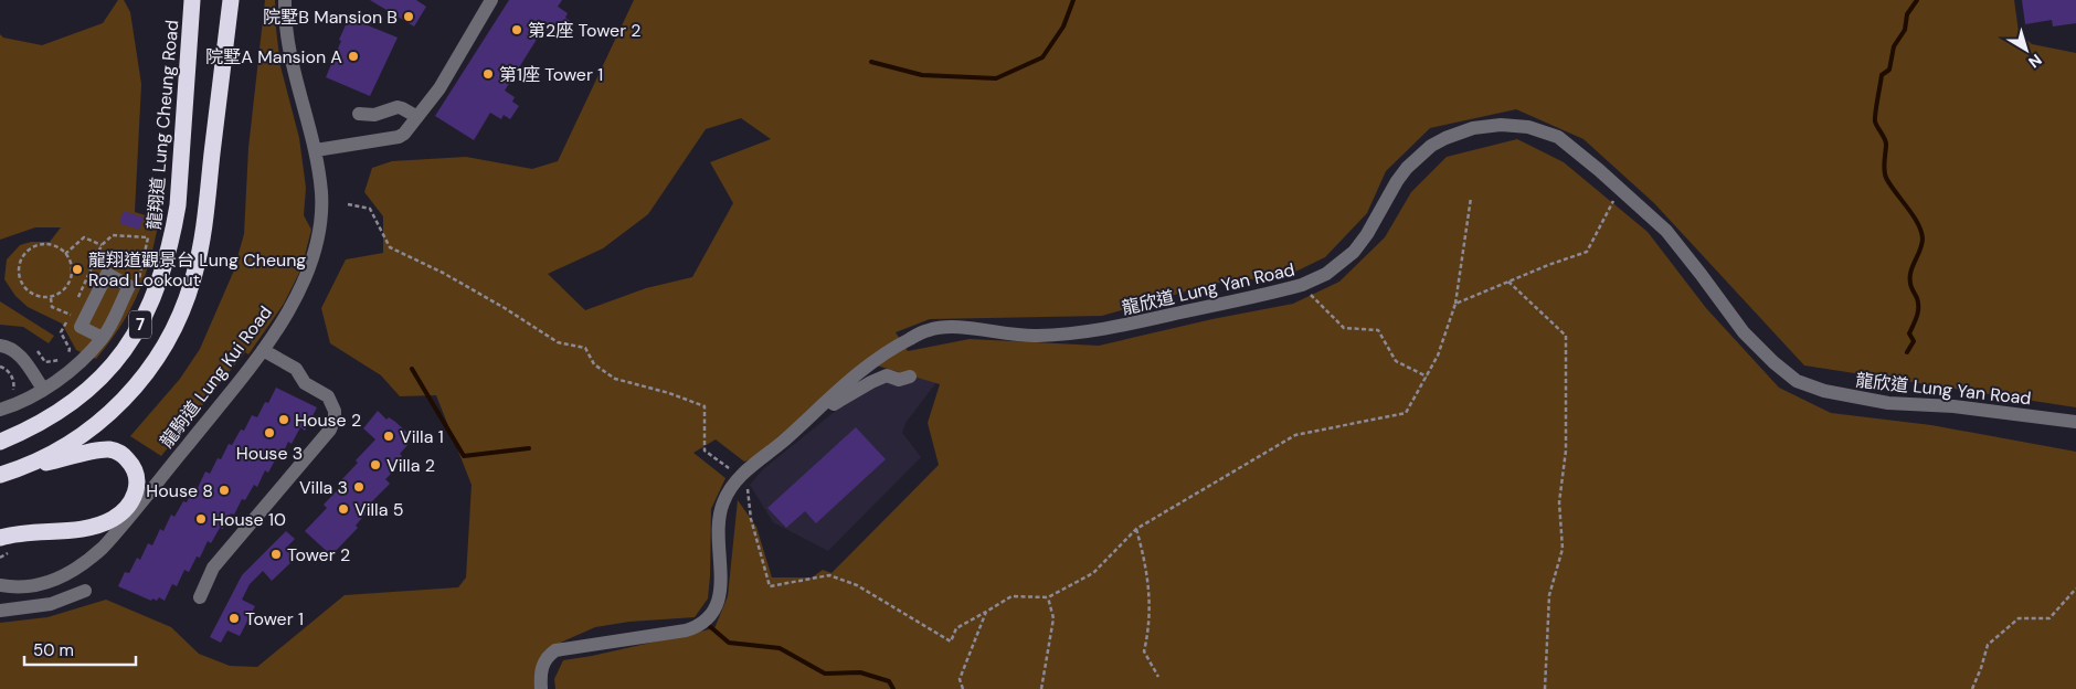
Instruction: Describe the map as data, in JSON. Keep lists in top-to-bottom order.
{
  "streets": {
    "highway": ["龍翔道 Lung Cheung Road", "7"],
    "street": ["龍欣道 Lung Yan Road", "龍駒道 Lung Kui Road"]
  },
  "places": [
    "院墅B Mansion B",
    "第2座 Tower 2",
    "院墅A Mansion A",
    "第1座 Tower 1",
    "龍翔道觀景台 Lung Cheung Road Lookout",
    "House 2",
    "House 3",
    "Villa 1",
    "Villa 2",
    "Villa 3",
    "House 8",
    "Villa 5",
    "House 10",
    "Tower 2",
    "Tower 1"
  ],
  "scale_bar": "50 m",
  "north": "bottom right"
}
